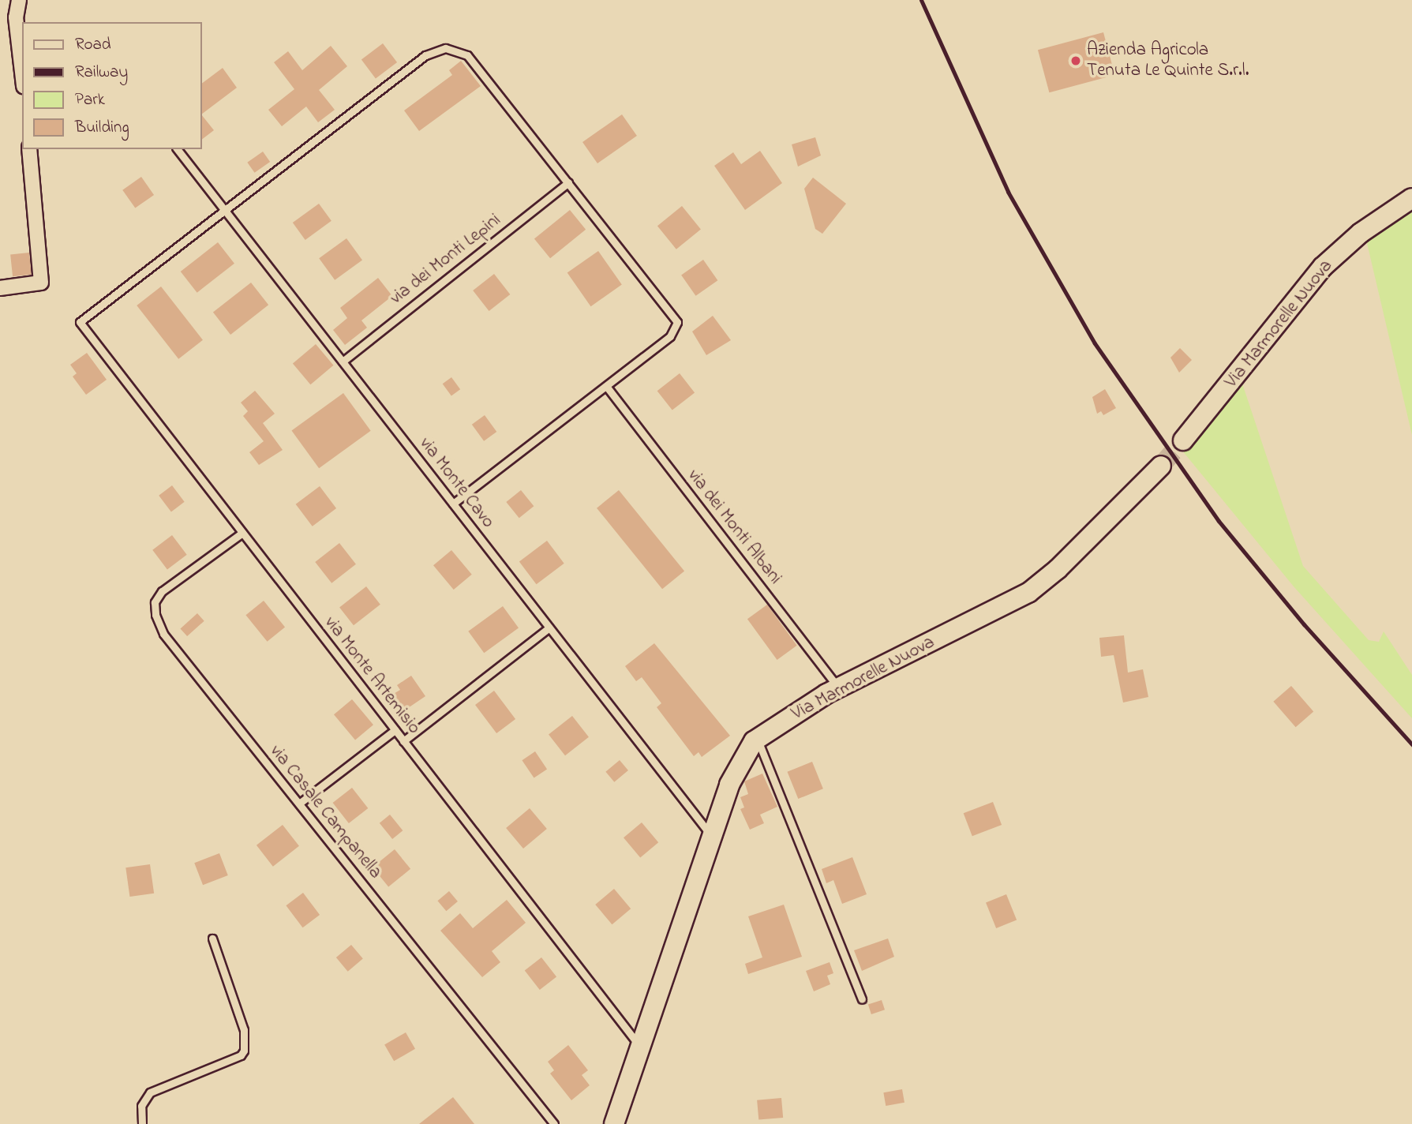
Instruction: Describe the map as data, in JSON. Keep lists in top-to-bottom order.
{
  "streets": {
    "street": ["Via Marmorelle Nuova"],
    "lane": [
      "via dei Monti Lepini",
      "via Monte Cavo",
      "via dei Monti Albani",
      "via Monte Artemisio",
      "via Casale Campanella"
    ]
  },
  "crossings": [
    ["via dei Monti Lepini", "via Monte Cavo"],
    ["Via Marmorelle Nuova", "via Monte Cavo"],
    ["Via Marmorelle Nuova", "via dei Monti Albani"],
    ["Via Marmorelle Nuova", "via Monte Artemisio"],
    ["via Monte Cavo", "via Monte Artemisio"],
    ["via Monte Artemisio", "via Casale Campanella"]
  ],
  "places": ["Azienda Agricola Tenuta Le Quinte S.r.l."],
  "legend": [
    "Road",
    "Railway",
    "Park",
    "Building"
  ]
}
